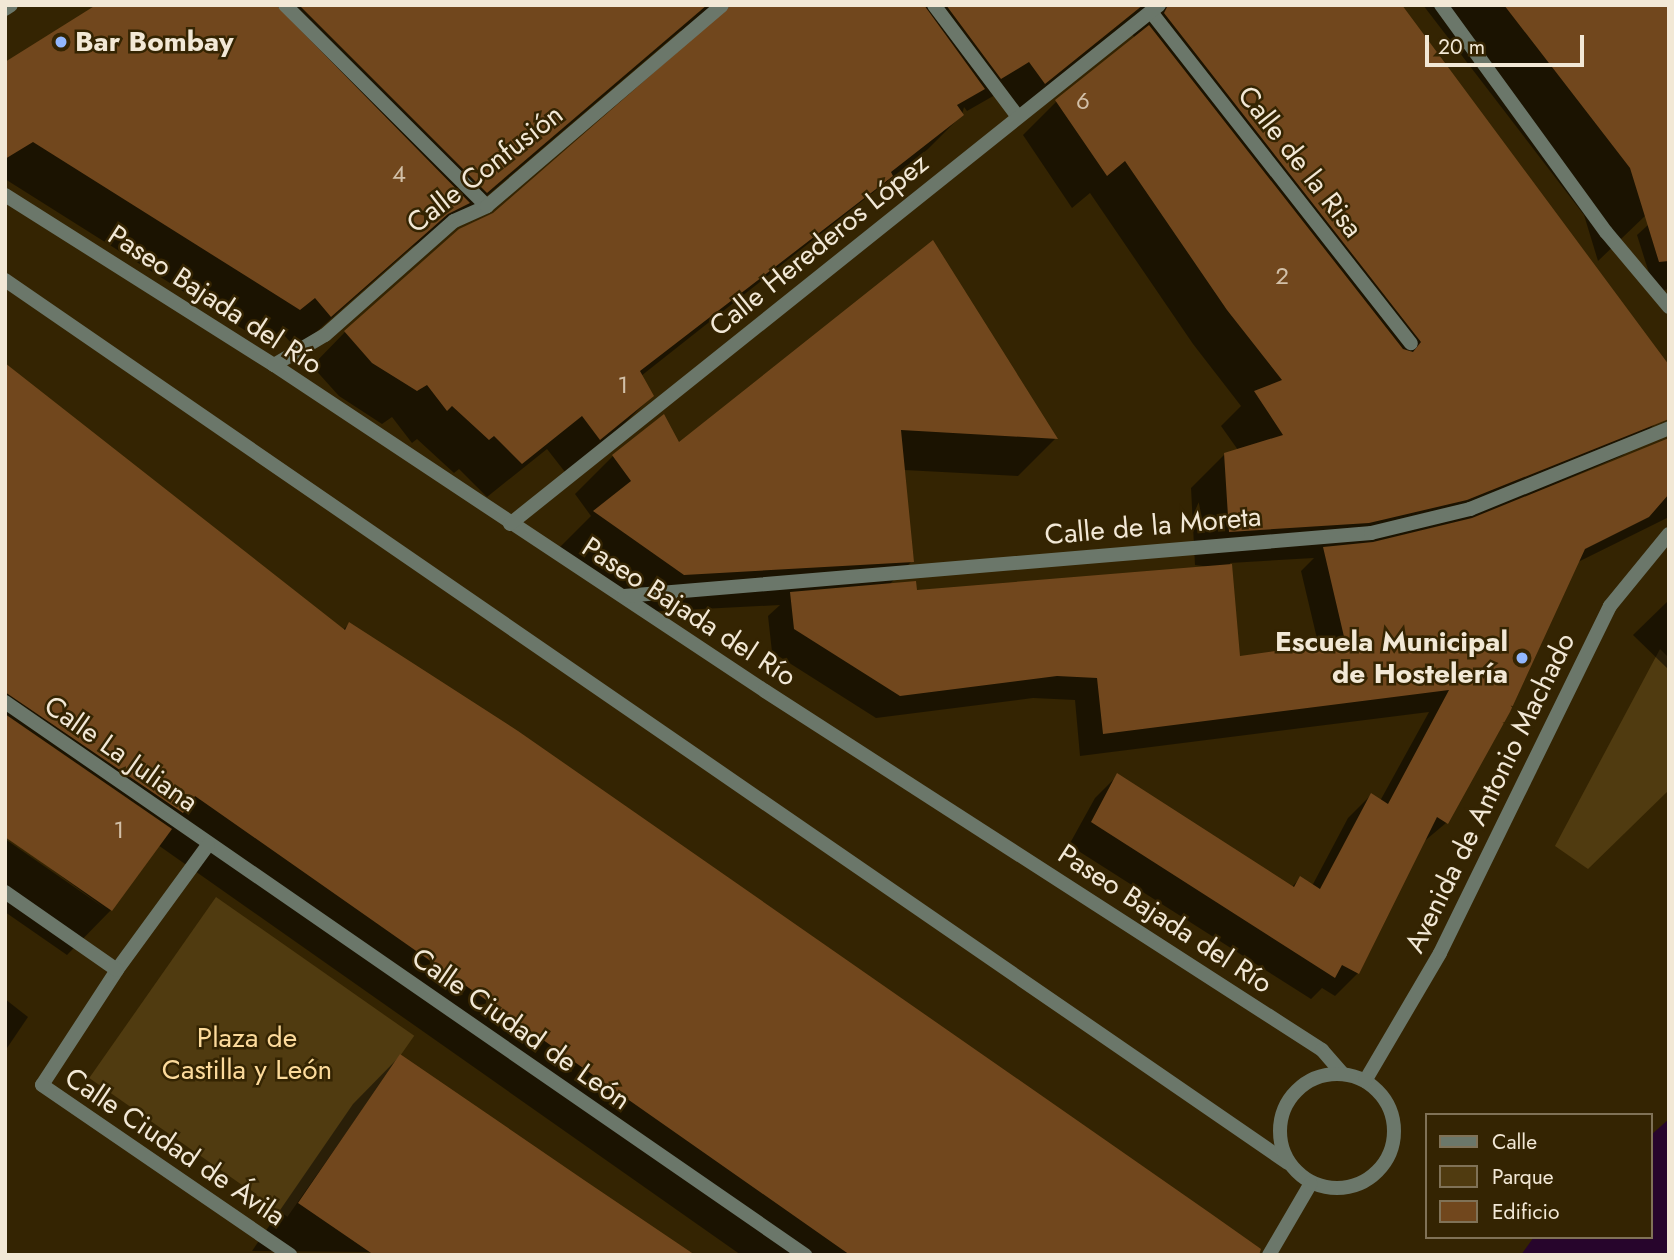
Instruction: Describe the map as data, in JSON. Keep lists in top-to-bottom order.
{
  "streets": {
    "street": [
      "Calle de la Risa",
      "Calle Confusión",
      "Calle Herederos López",
      "Paseo Bajada del Río",
      "Calle de la Moreta",
      "Calle La Juliana",
      "Avenida de Antonio Machado",
      "Calle Ciudad de León",
      "Calle Ciudad de Ávila"
    ]
  },
  "crossings": [
    ["Calle de la Risa", "Calle Herederos López"],
    ["Calle Confusión", "Paseo Bajada del Río"],
    ["Calle Herederos López", "Paseo Bajada del Río"],
    ["Paseo Bajada del Río", "Calle de la Moreta"],
    ["Paseo Bajada del Río", "Avenida de Antonio Machado"],
    ["Calle La Juliana", "Calle Ciudad de León"]
  ],
  "parks": ["Plaza de Castilla y León"],
  "places": ["Bar Bombay", "Escuela Municipal de Hostelería"],
  "house_numbers": [
    "6",
    "4",
    "2",
    "1",
    "1"
  ],
  "legend": ["Calle", "Parque", "Edificio"],
  "scale_bar": "20 m"
}
